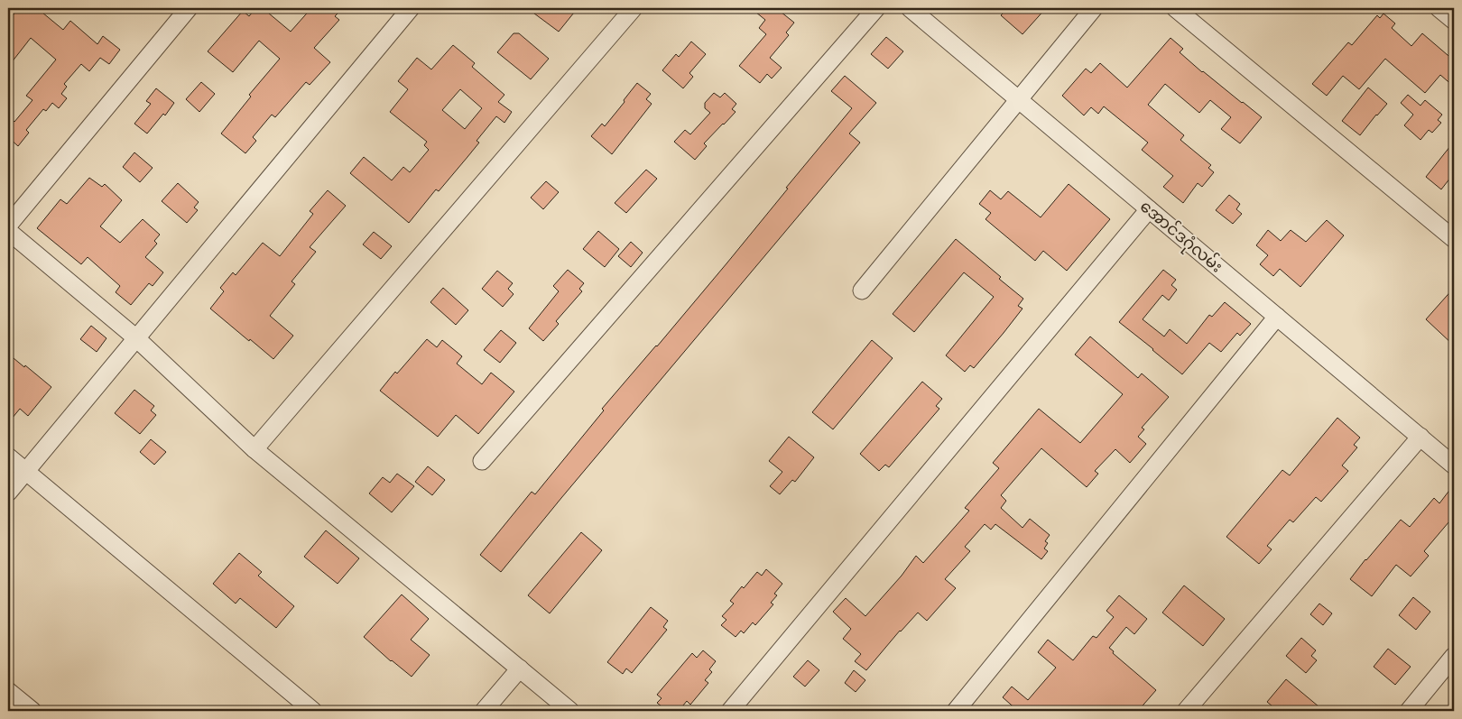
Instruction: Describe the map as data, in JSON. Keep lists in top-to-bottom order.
{
  "streets": {
    "street": ["အောင်ဒဂုံလမ်း"]
  }
}
